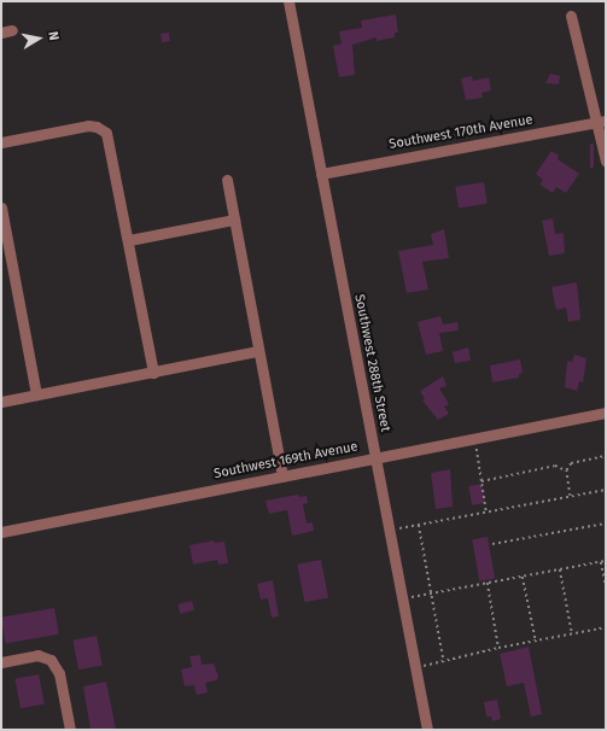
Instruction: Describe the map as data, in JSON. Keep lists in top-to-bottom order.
{
  "streets": {
    "street": ["Southwest 170th Avenue", "Southwest 288th Street", "Southwest 169th Avenue"]
  },
  "crossings": [
    ["Southwest 170th Avenue", "Southwest 288th Street"],
    ["Southwest 288th Street", "Southwest 169th Avenue"]
  ],
  "north": "right"
}
